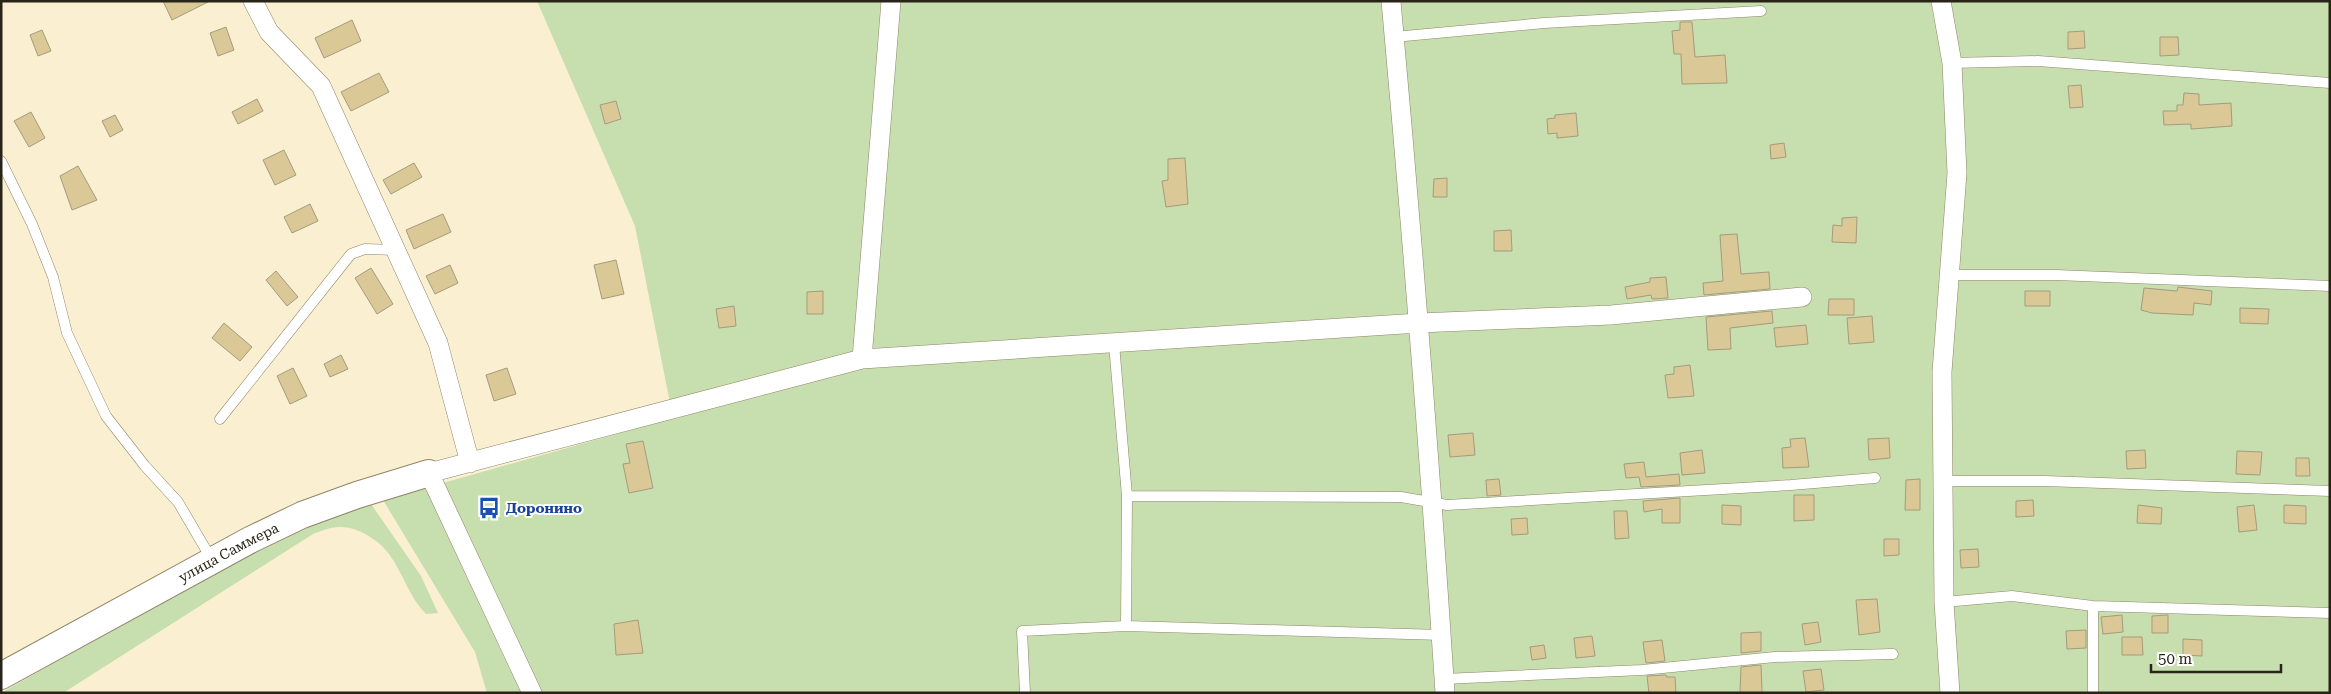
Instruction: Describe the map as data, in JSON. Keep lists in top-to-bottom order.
{
  "streets": {
    "street": ["улица Саммера"]
  },
  "places": {
    "bus stop": ["Доронино"]
  },
  "scale_bar": "50 m"
}
